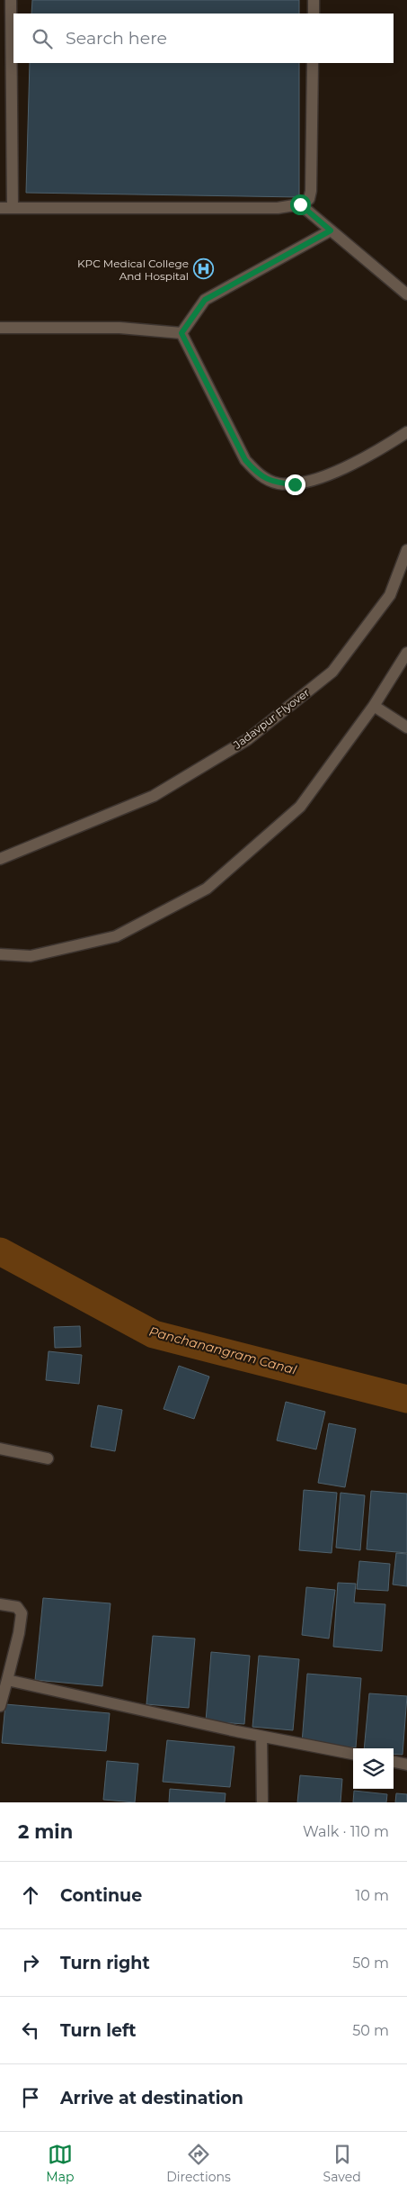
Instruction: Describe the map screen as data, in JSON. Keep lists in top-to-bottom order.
{
  "streets": {
    "street": ["Jadavpur Flyover"]
  },
  "water": ["Panchanangram Canal"],
  "places": {
    "hospital": ["KPC Medical College And Hospital"]
  },
  "page": {
    "search": "Search here",
    "heading": ["2 min", "Walk · 110 m"],
    "list": [
      ["Continue", "10 m"],
      ["Turn right", "50 m"],
      ["Turn left", "50 m"],
      "Arrive at destination"
    ],
    "nav": ["Map", "Directions", "Saved"]
  }
}
